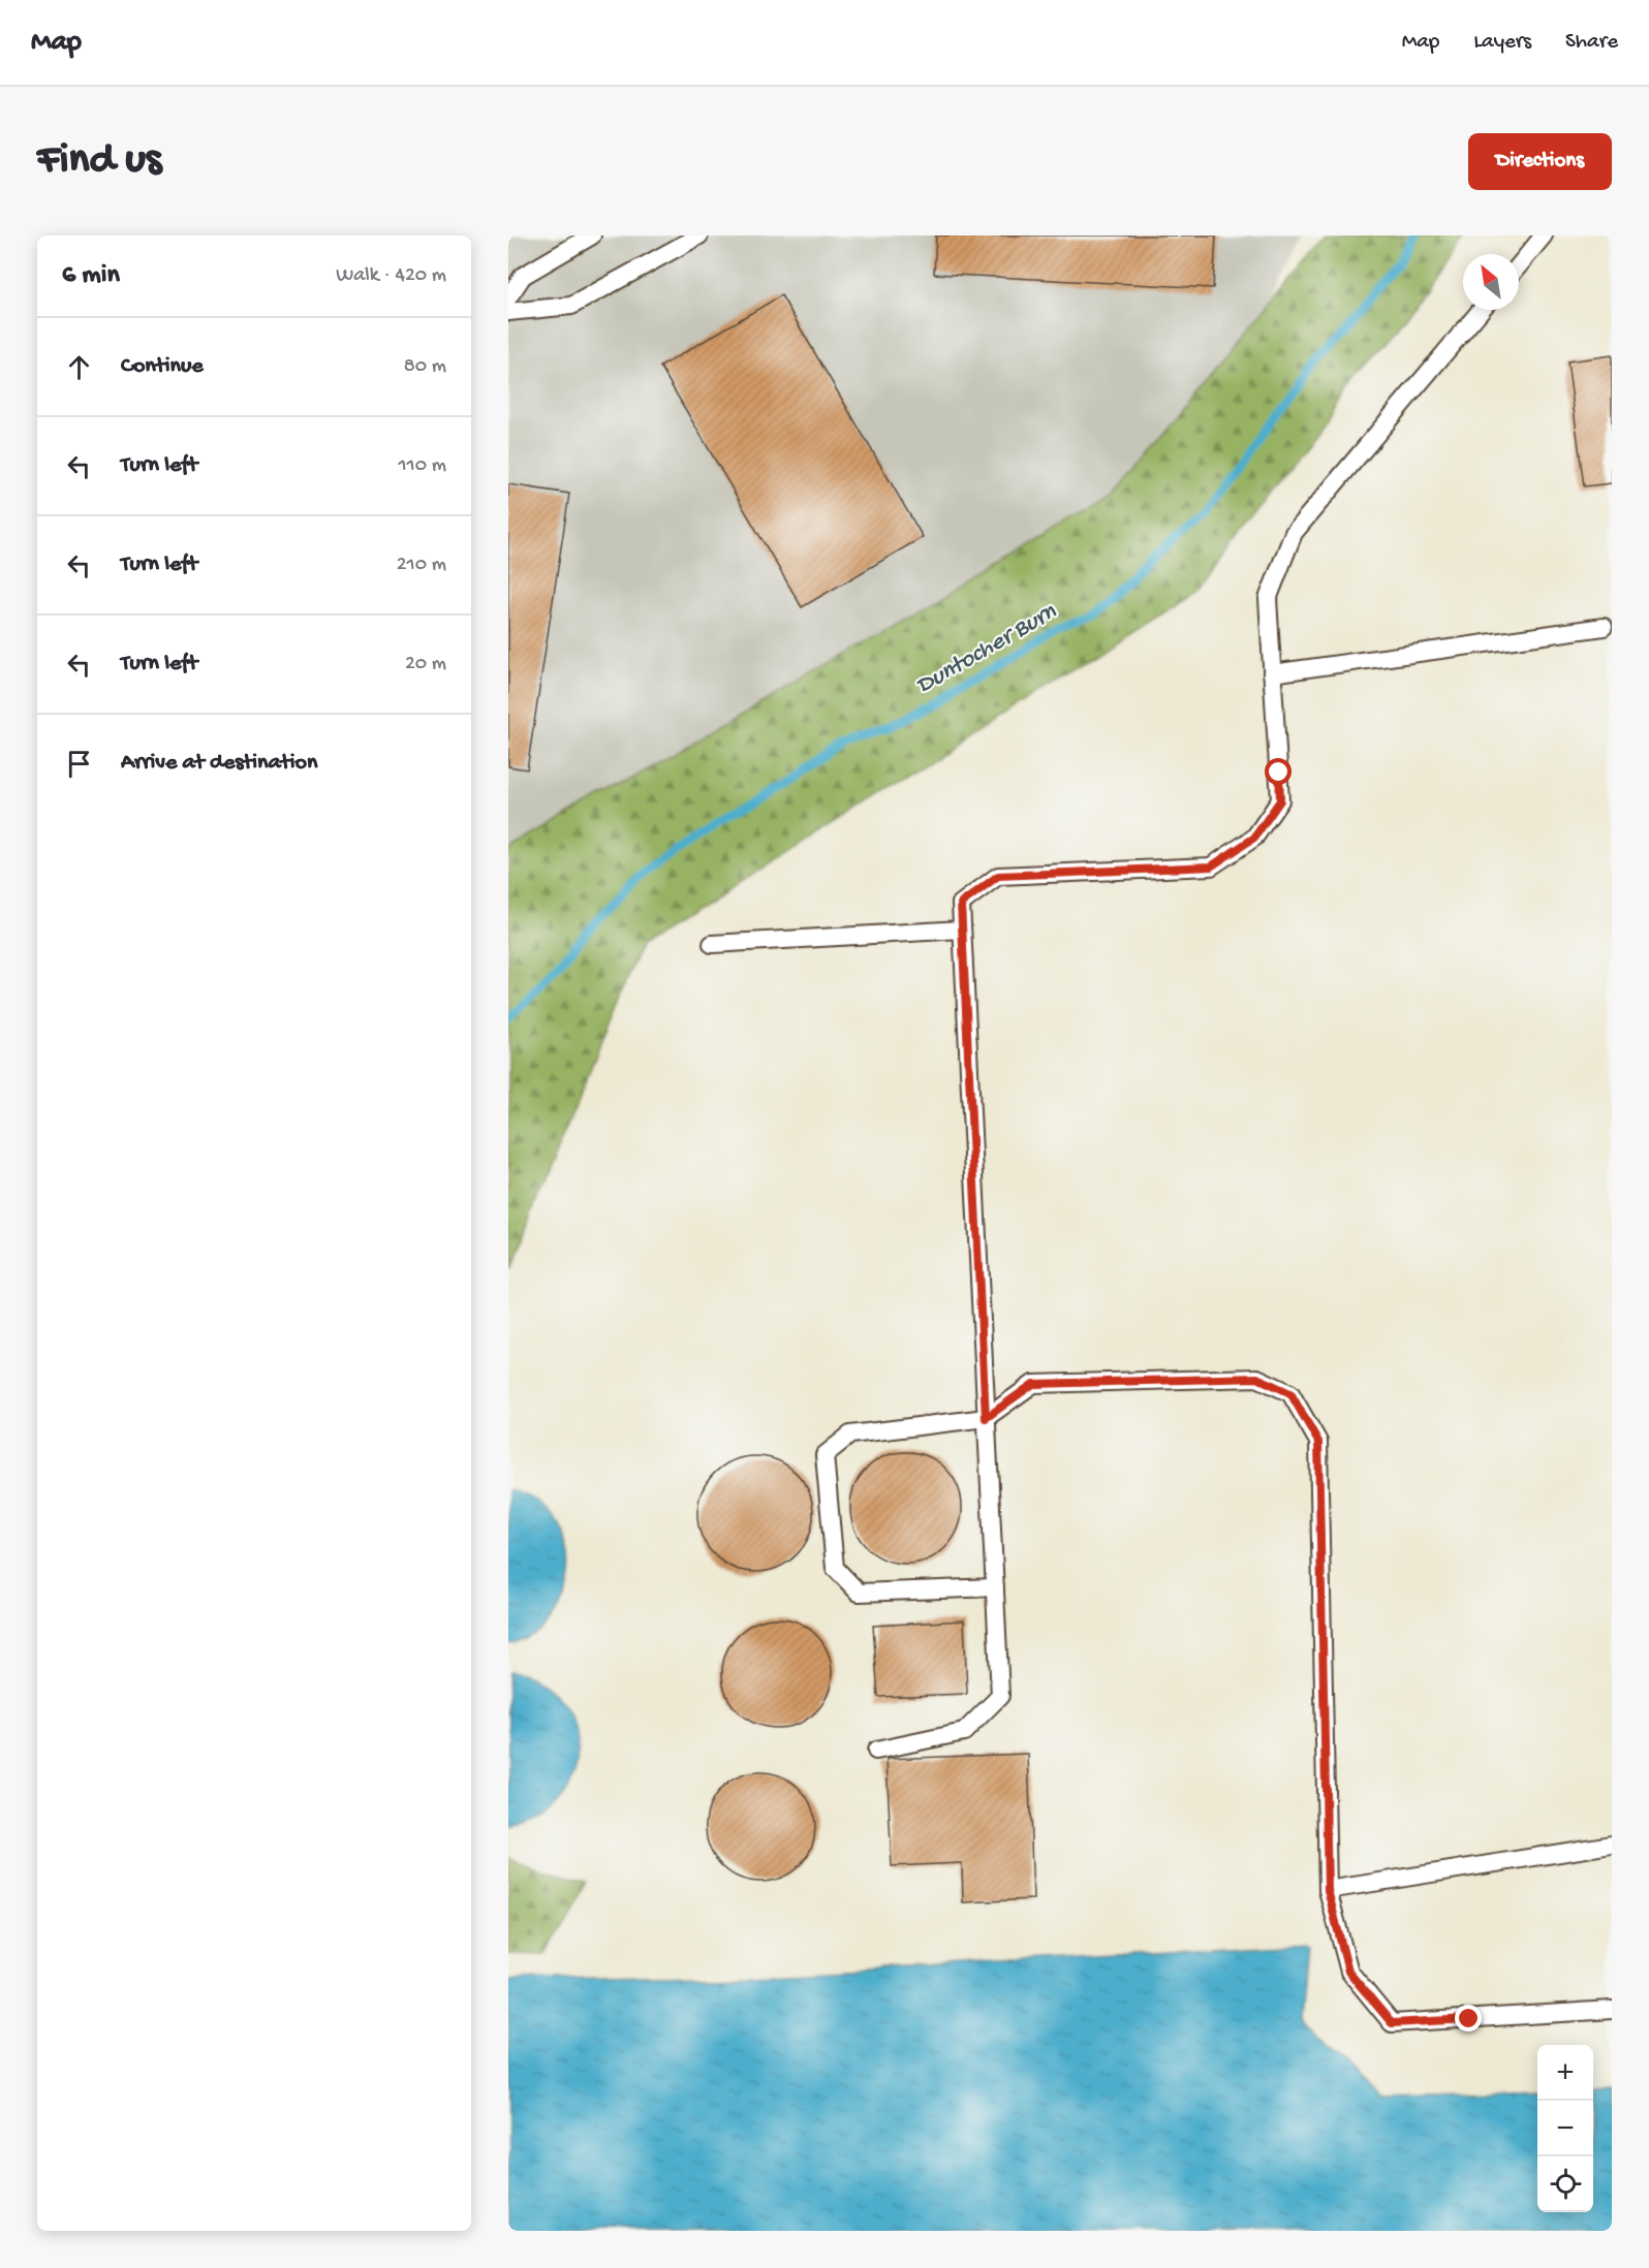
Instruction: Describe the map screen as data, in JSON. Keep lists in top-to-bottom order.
{
  "water": ["Duntocher Burn"],
  "north": "top left",
  "page": {
    "header": "Map",
    "nav": ["Map", "Layers", "Share"],
    "buttons": "Directions",
    "title": "Find us",
    "heading": ["6 min", "Walk · 420 m"],
    "list": [
      ["Continue", "80 m"],
      ["Turn left", "110 m"],
      ["Turn left", "210 m"],
      ["Turn left", "20 m"],
      "Arrive at destination"
    ],
    "map_buttons": ["+", "−"]
  }
}
